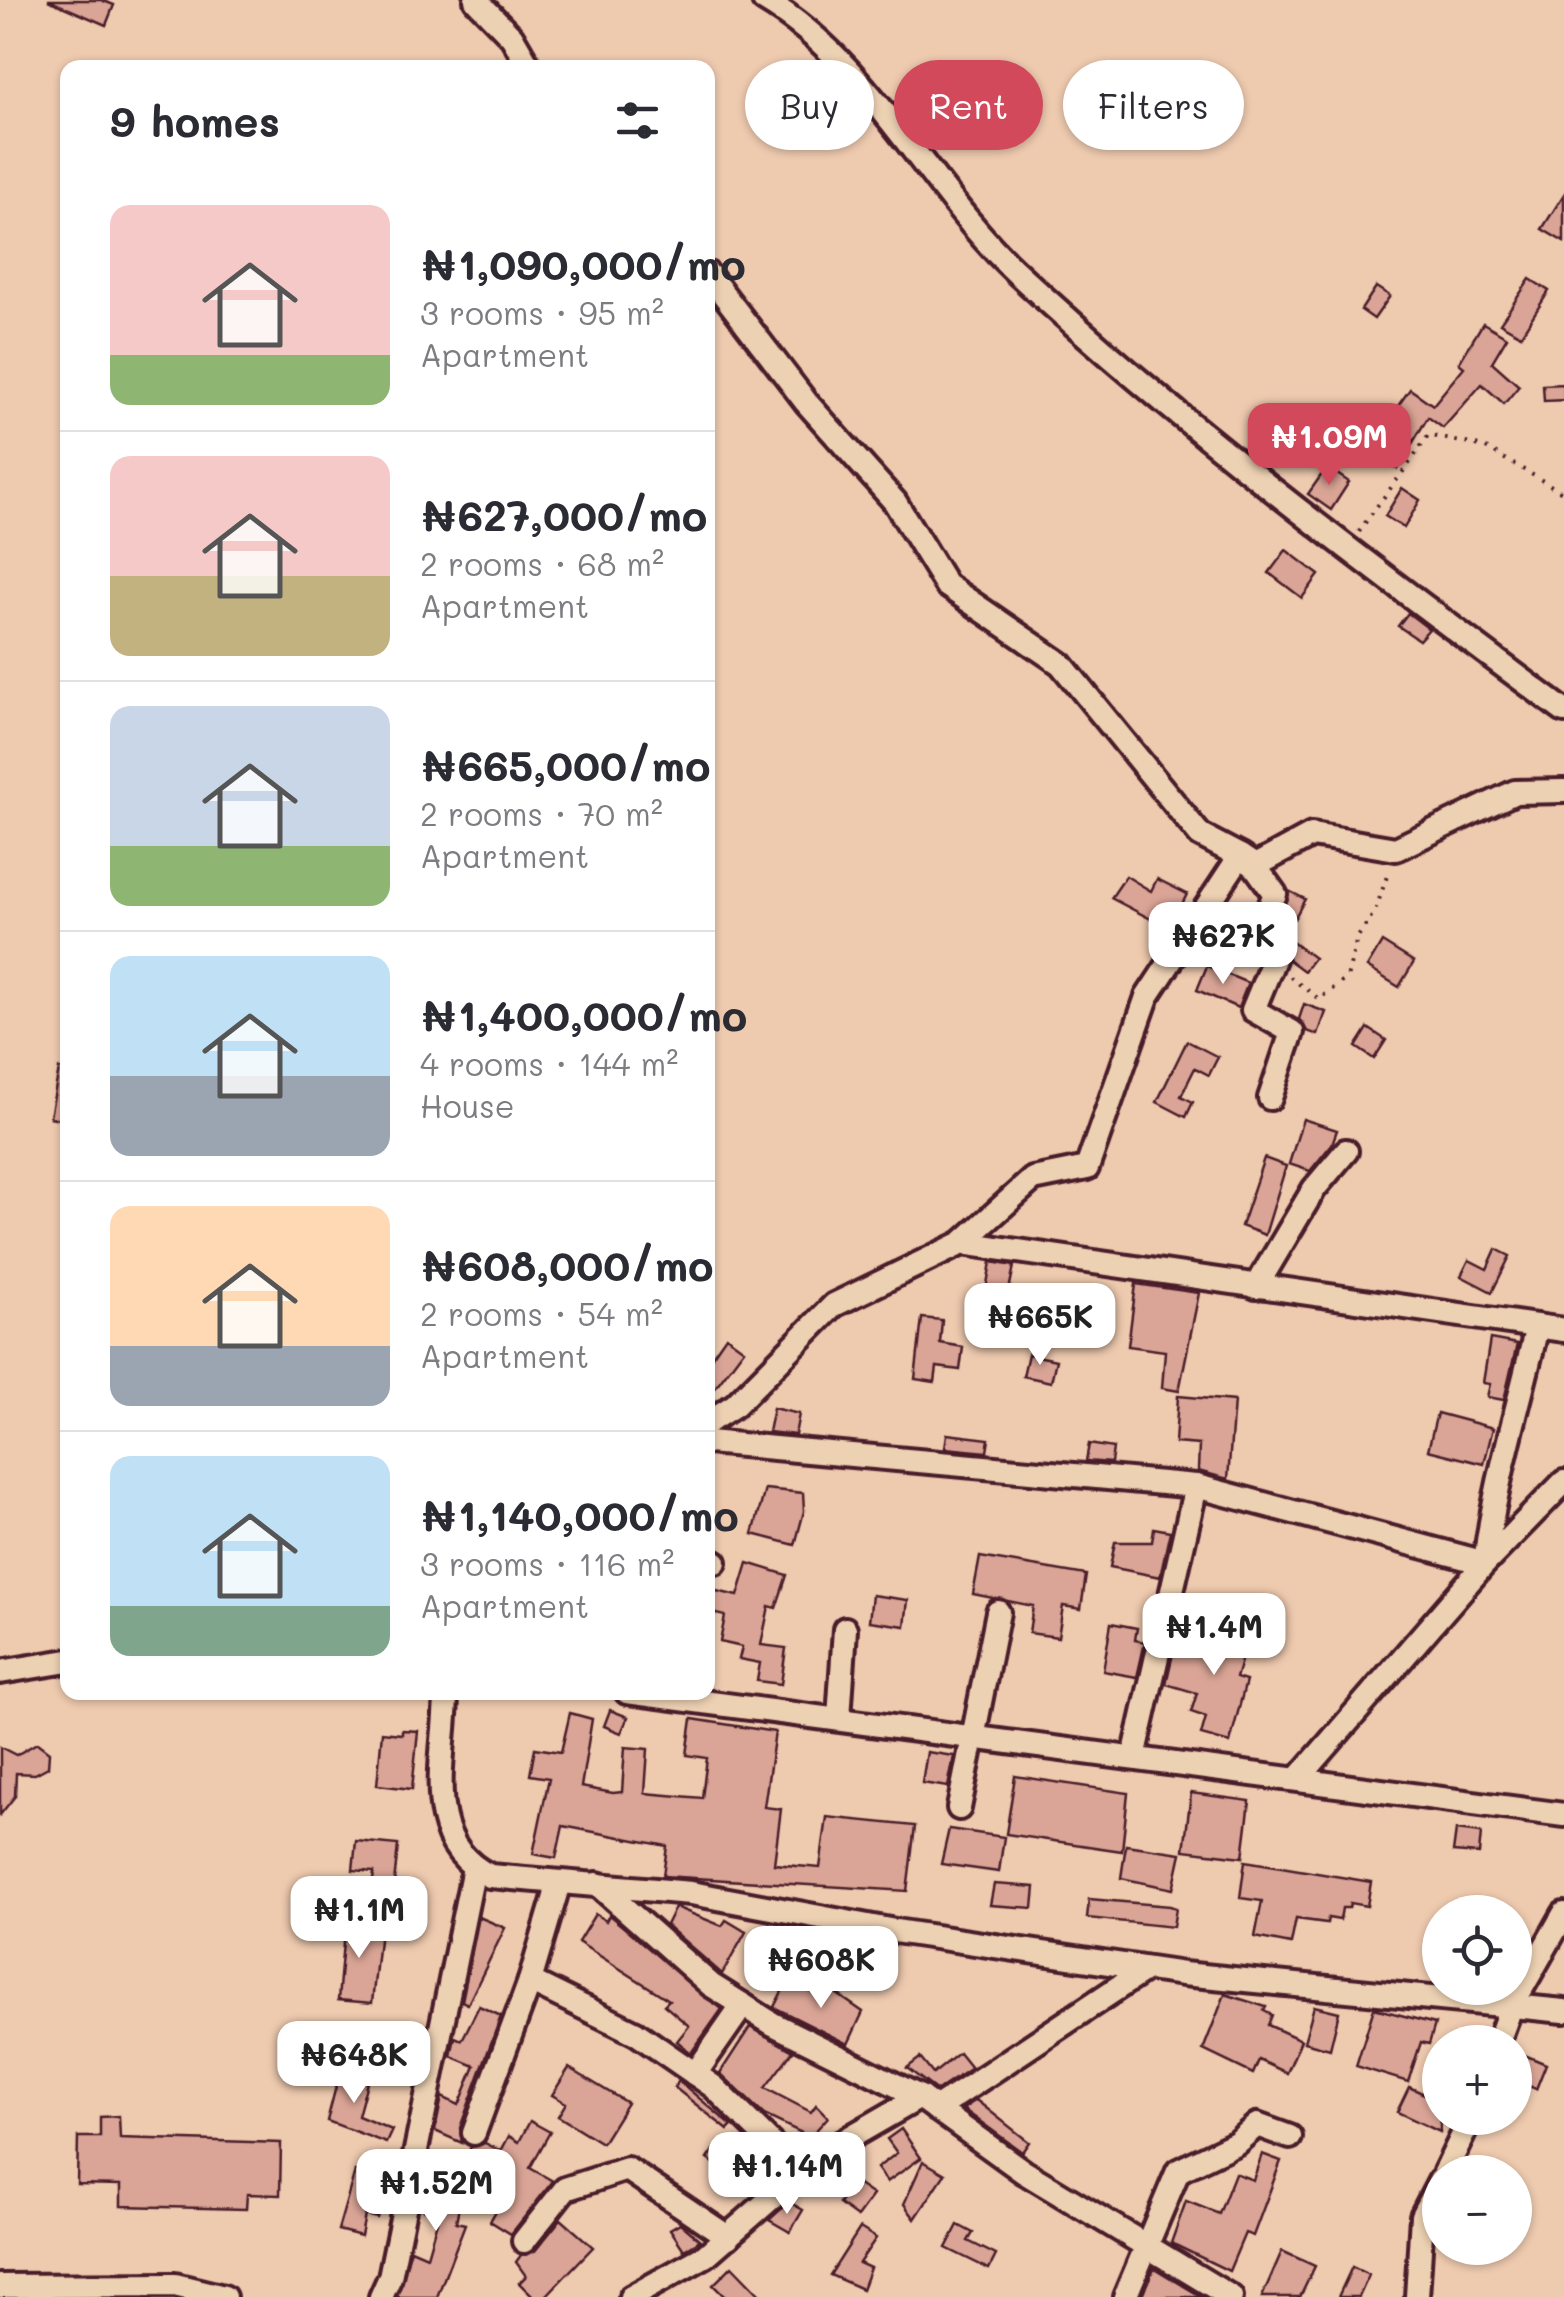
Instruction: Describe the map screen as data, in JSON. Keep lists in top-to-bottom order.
{
  "page": {
    "chip": ["Buy", "Rent", "Filters"],
    "heading": "9 homes",
    "list": [
      {
        "name": "₦1,090,000/mo",
        "note": "3 rooms · 95 m² · Apartment"
      },
      {
        "name": "₦627,000/mo",
        "note": "2 rooms · 68 m² · Apartment"
      },
      {
        "name": "₦665,000/mo",
        "note": "2 rooms · 70 m² · Apartment"
      },
      {
        "name": "₦1,400,000/mo",
        "note": "4 rooms · 144 m² · House"
      },
      {
        "name": "₦608,000/mo",
        "note": "2 rooms · 54 m² · Apartment"
      },
      {
        "name": "₦1,140,000/mo",
        "note": "3 rooms · 116 m² · Apartment"
      }
    ],
    "price": [
      "₦1.09M",
      "₦627K",
      "₦665K",
      "₦1.4M",
      "₦1.1M",
      "₦608K",
      "₦648K",
      "₦1.14M",
      "₦1.52M"
    ],
    "map_buttons": ["+", "−"]
  }
}
